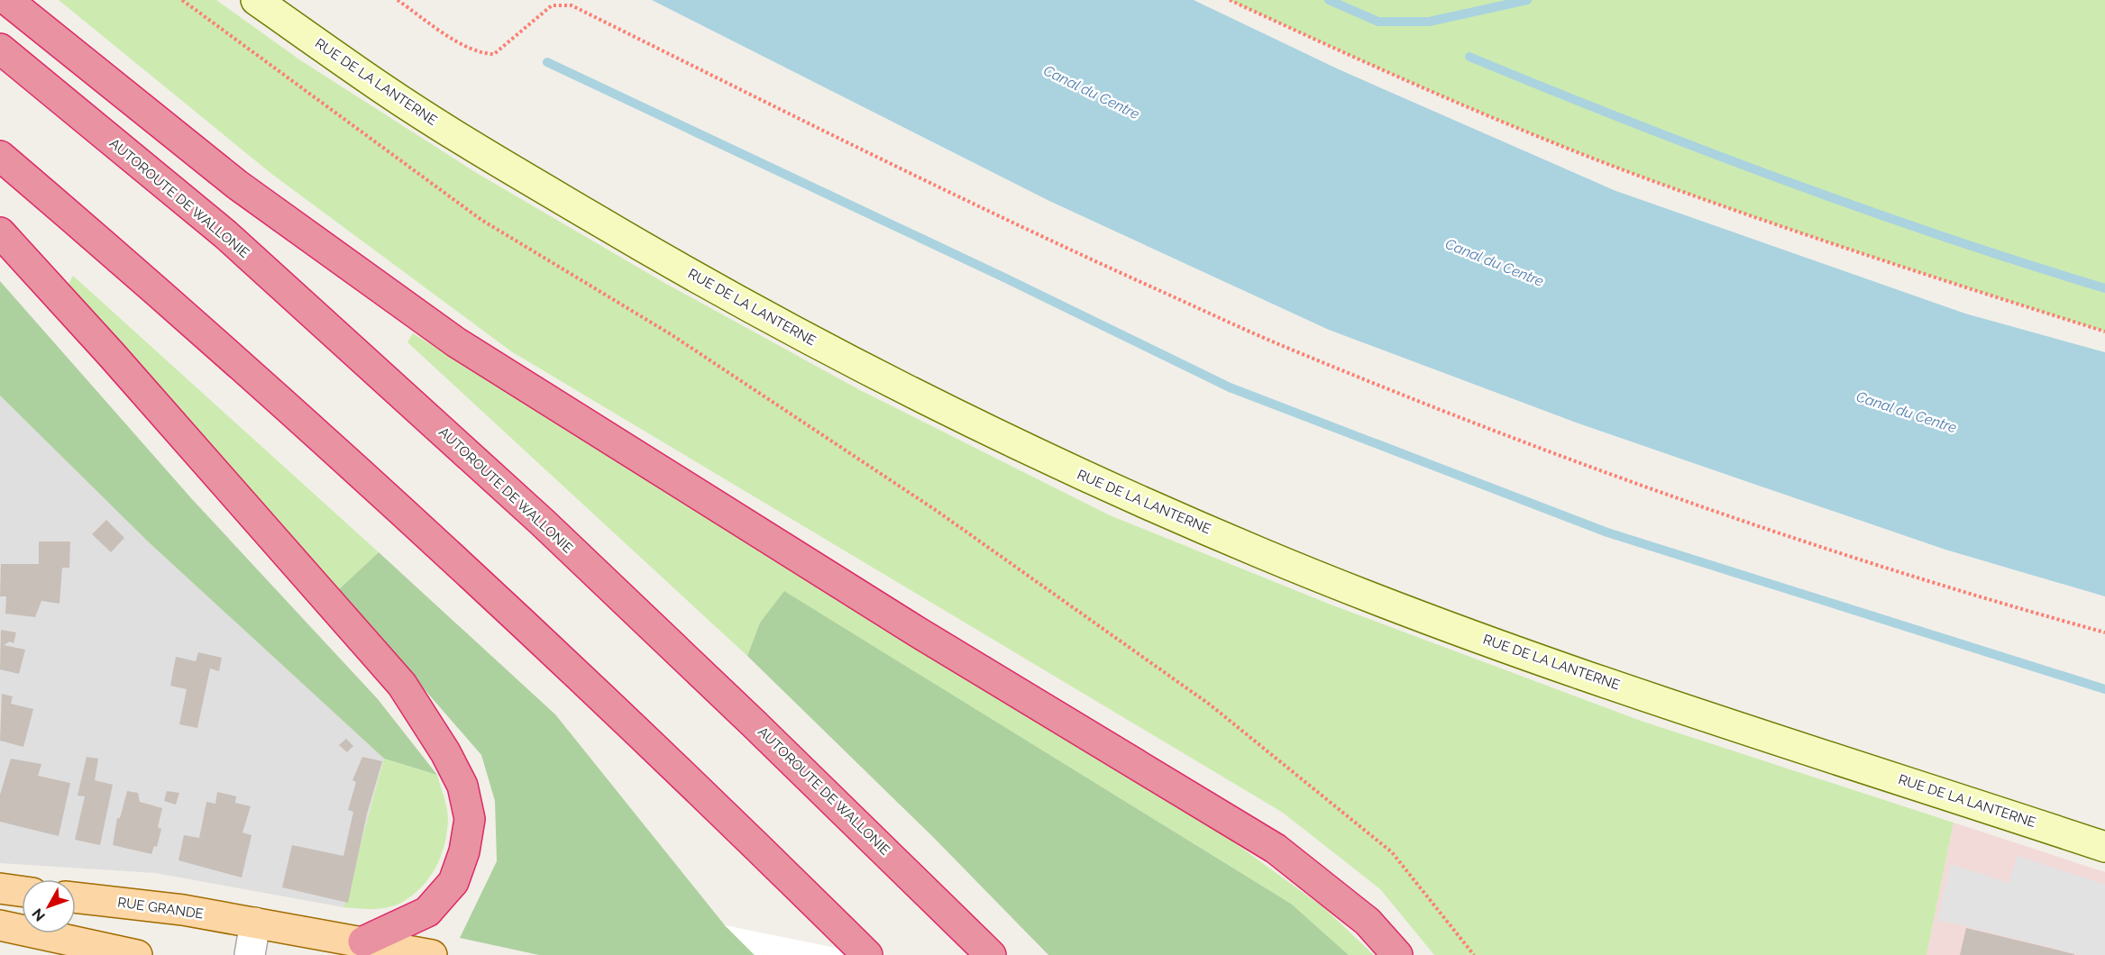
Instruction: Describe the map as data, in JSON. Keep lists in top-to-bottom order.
{
  "streets": {
    "highway": ["AUTOROUTE DE WALLONIE"],
    "main road": ["RUE DE LA LANTERNE", "RUE GRANDE"]
  },
  "water": ["Canal du Centre"],
  "north": "bottom left"
}
